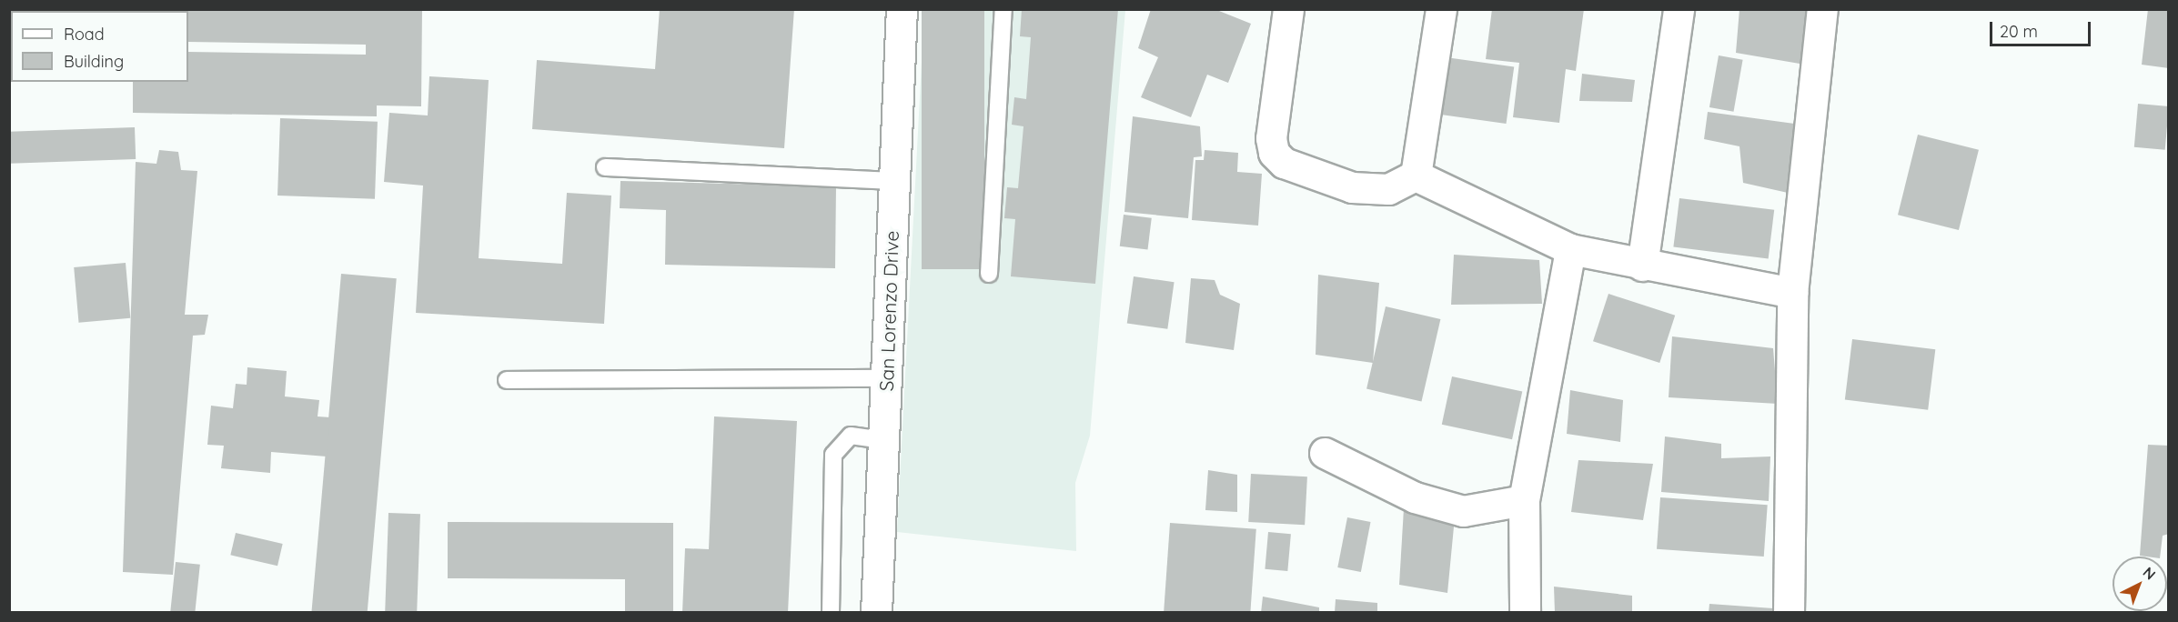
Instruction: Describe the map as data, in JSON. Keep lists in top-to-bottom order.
{
  "streets": {
    "street": ["San Lorenzo Drive"]
  },
  "legend": ["Road", "Building"],
  "scale_bar": "20 m",
  "north": "top right"
}
